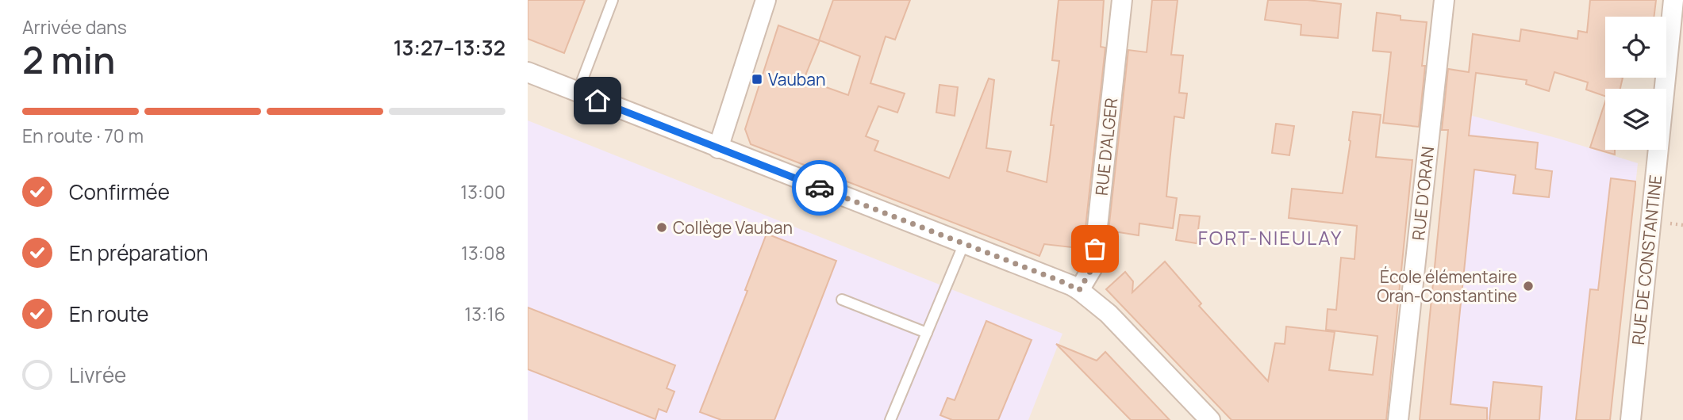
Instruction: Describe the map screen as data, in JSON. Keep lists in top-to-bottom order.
{
  "streets": {
    "street": ["RUE D'ALGER", "RUE D'ORAN", "RUE DE CONSTANTINE"]
  },
  "districts": ["FORT-NIEULAY"],
  "places": {
    "transit": ["Vauban"],
    "other": ["Collège Vauban", "École élémentaire Oran-Constantine"]
  },
  "page": {
    "heading": ["2 min", "Arrivée dans", "13:27–13:32"],
    "bar": "En route · 70 m",
    "list": [
      ["Confirmée", "13:00"],
      ["En préparation", "13:08"],
      ["En route", "13:16"],
      "Livrée"
    ]
  }
}
